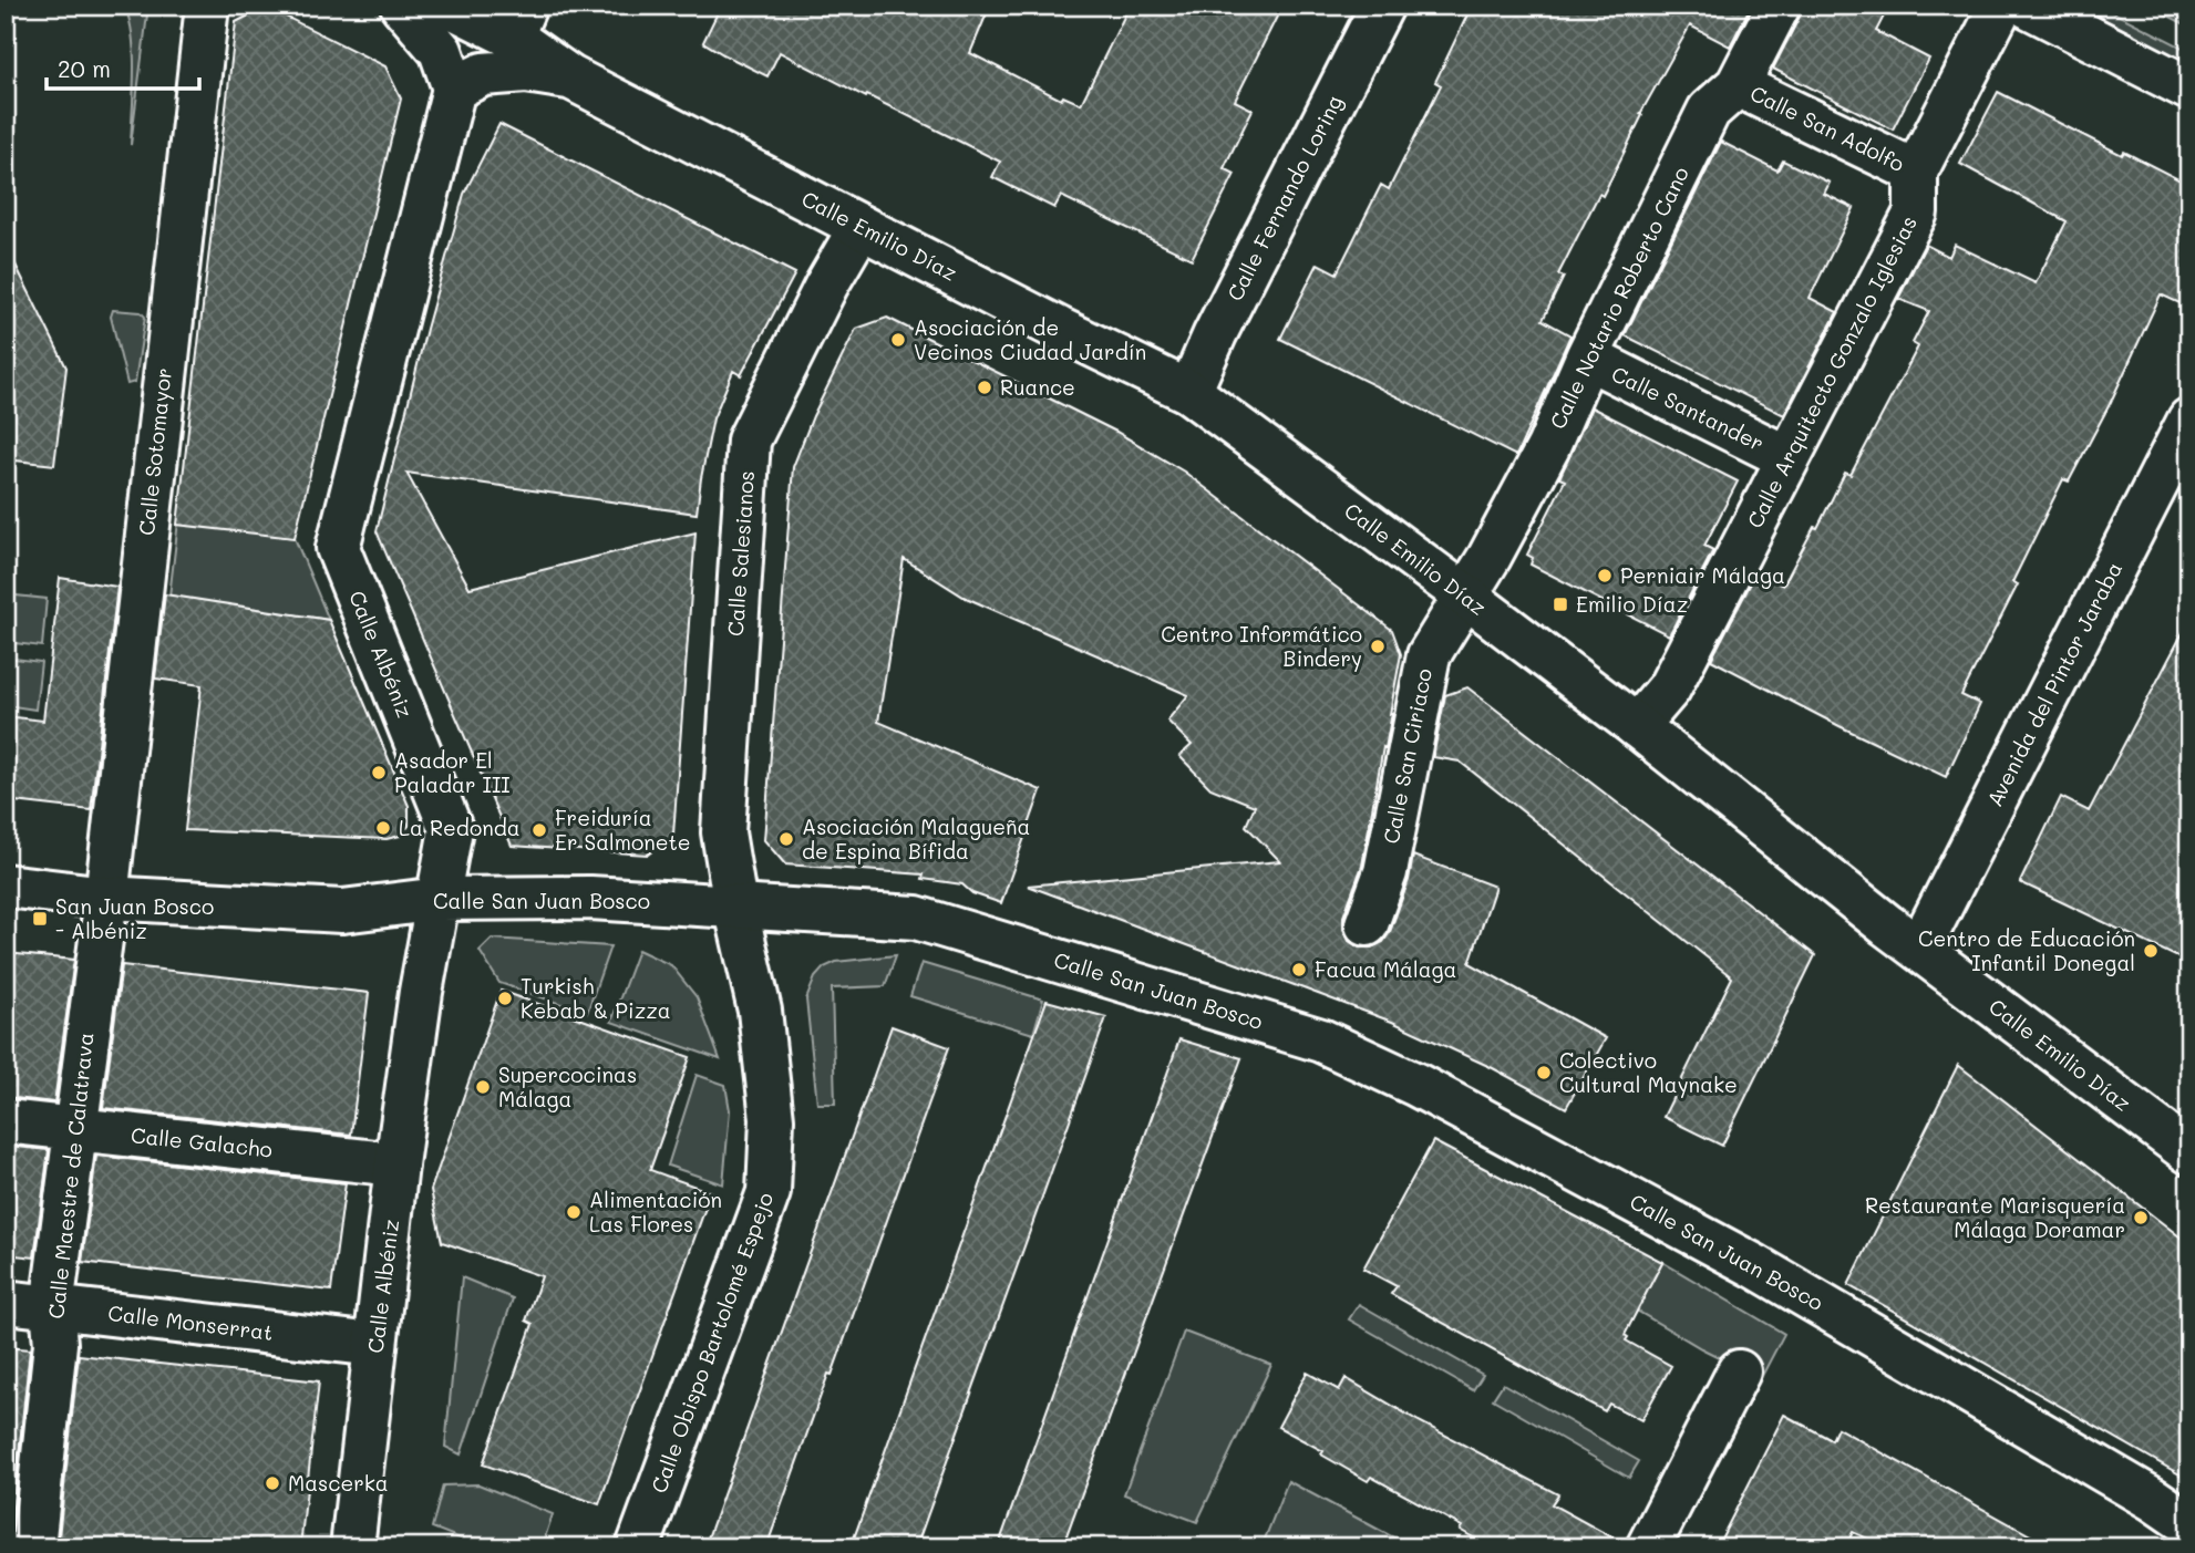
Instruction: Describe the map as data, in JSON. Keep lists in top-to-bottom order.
{
  "streets": {
    "street": [
      "Calle San Adolfo",
      "Calle Fernando Loring",
      "Calle Emilio Díaz",
      "Calle Notario Roberto Cano",
      "Calle Arquitecto Gonzalo Iglesias",
      "Calle Santander",
      "Calle Sotomayor",
      "Calle Salesianos",
      "Calle Albéniz",
      "Avenida del Pintor Jaraba",
      "Calle San Ciriaco",
      "Calle San Juan Bosco",
      "Calle Galacho",
      "Calle Maestre de Calatrava",
      "Calle Monserrat",
      "Calle Obispo Bartolomé Espejo"
    ]
  },
  "crossings": [
    ["Calle San Adolfo", "Calle Notario Roberto Cano"],
    ["Calle San Adolfo", "Calle Arquitecto Gonzalo Iglesias"],
    ["Calle Fernando Loring", "Calle Emilio Díaz"],
    ["Calle Emilio Díaz", "Calle Notario Roberto Cano"],
    ["Calle Emilio Díaz", "Calle Arquitecto Gonzalo Iglesias"],
    ["Calle Emilio Díaz", "Calle Salesianos"],
    ["Calle Emilio Díaz", "Calle Albéniz"],
    ["Calle Emilio Díaz", "Avenida del Pintor Jaraba"],
    ["Calle Emilio Díaz", "Calle San Ciriaco"],
    ["Calle Notario Roberto Cano", "Calle Santander"],
    ["Calle Notario Roberto Cano", "Calle San Ciriaco"],
    ["Calle Arquitecto Gonzalo Iglesias", "Calle Santander"],
    ["Calle Sotomayor", "Calle San Juan Bosco"],
    ["Calle Sotomayor", "Calle Maestre de Calatrava"],
    ["Calle Salesianos", "Calle San Juan Bosco"],
    ["Calle Salesianos", "Calle Obispo Bartolomé Espejo"],
    ["Calle Albéniz", "Calle San Juan Bosco"],
    ["Calle Albéniz", "Calle Galacho"],
    ["Calle Albéniz", "Calle Monserrat"],
    ["Calle San Juan Bosco", "Calle Maestre de Calatrava"],
    ["Calle San Juan Bosco", "Calle Obispo Bartolomé Espejo"],
    ["Calle Galacho", "Calle Maestre de Calatrava"],
    ["Calle Maestre de Calatrava", "Calle Monserrat"]
  ],
  "places": {
    "other": [
      "Asociación de Vecinos Ciudad Jardín",
      "Ruance",
      "Perniair Málaga",
      "Centro Informático Bindery",
      "Asador El Paladar III",
      "La Redonda",
      "Freiduría Er Salmonete",
      "Asociación Malagueña de Espina Bífida",
      "Centro de Educación Infantil Donegal",
      "Facua Málaga",
      "Turkish Kebab & Pizza",
      "Colectivo Cultural Maynake",
      "Supercocinas Málaga",
      "Alimentación Las Flores",
      "Restaurante Marisquería Málaga Doramar",
      "Mascerka"
    ],
    "transit": ["Emilio Díaz", "San Juan Bosco - Albéniz"]
  },
  "scale_bar": "20 m"
}
